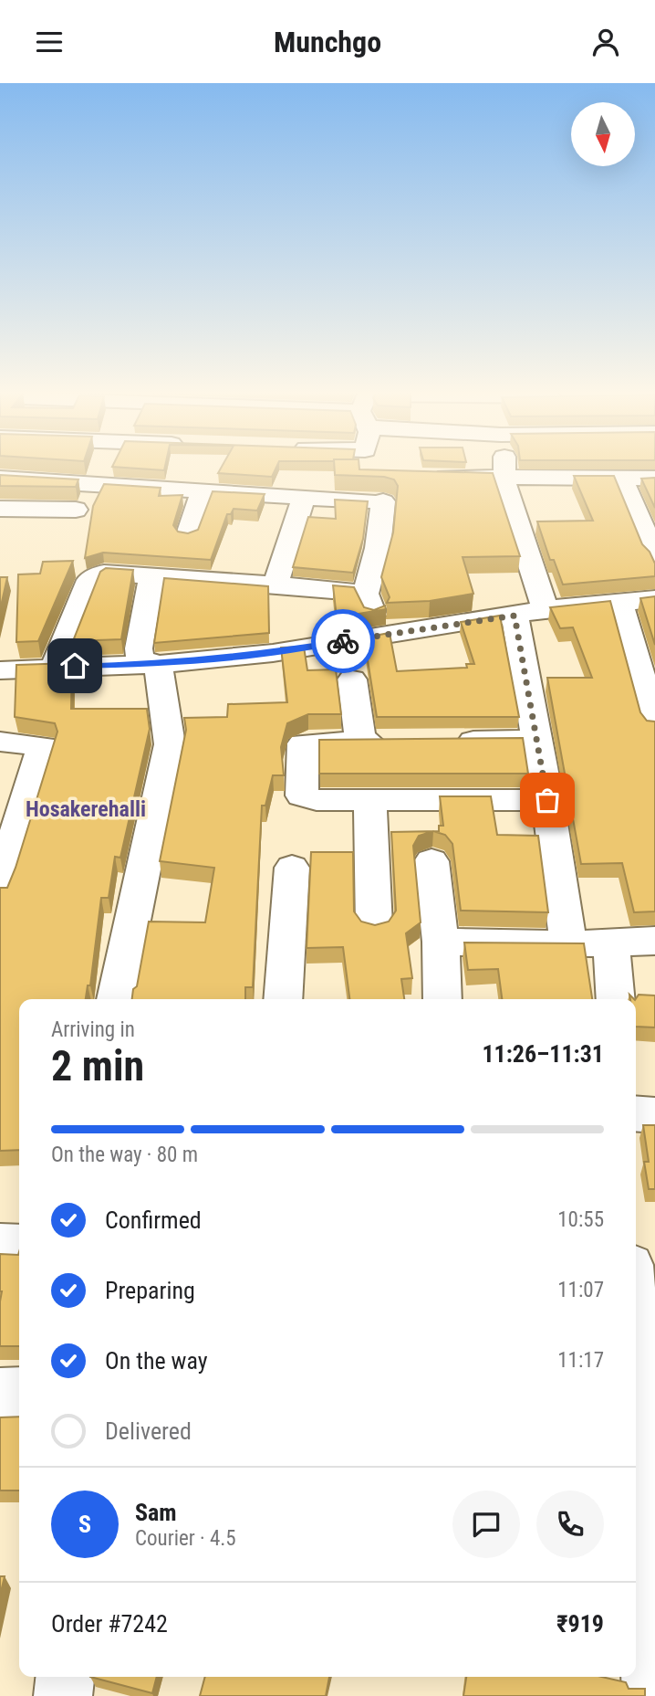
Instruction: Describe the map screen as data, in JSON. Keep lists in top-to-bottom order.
{
  "districts": ["Hosakerehalli"],
  "north": "bottom",
  "page": {
    "header": "Munchgo",
    "heading": ["2 min", "Arriving in", "11:26–11:31"],
    "panel": [
      "Sam",
      "Courier · 4.5",
      "Order #7242",
      "₹919"
    ],
    "bar": "On the way · 80 m",
    "list": [
      ["Confirmed", "10:55"],
      ["Preparing", "11:07"],
      ["On the way", "11:17"],
      "Delivered"
    ],
    "round": "S"
  }
}
